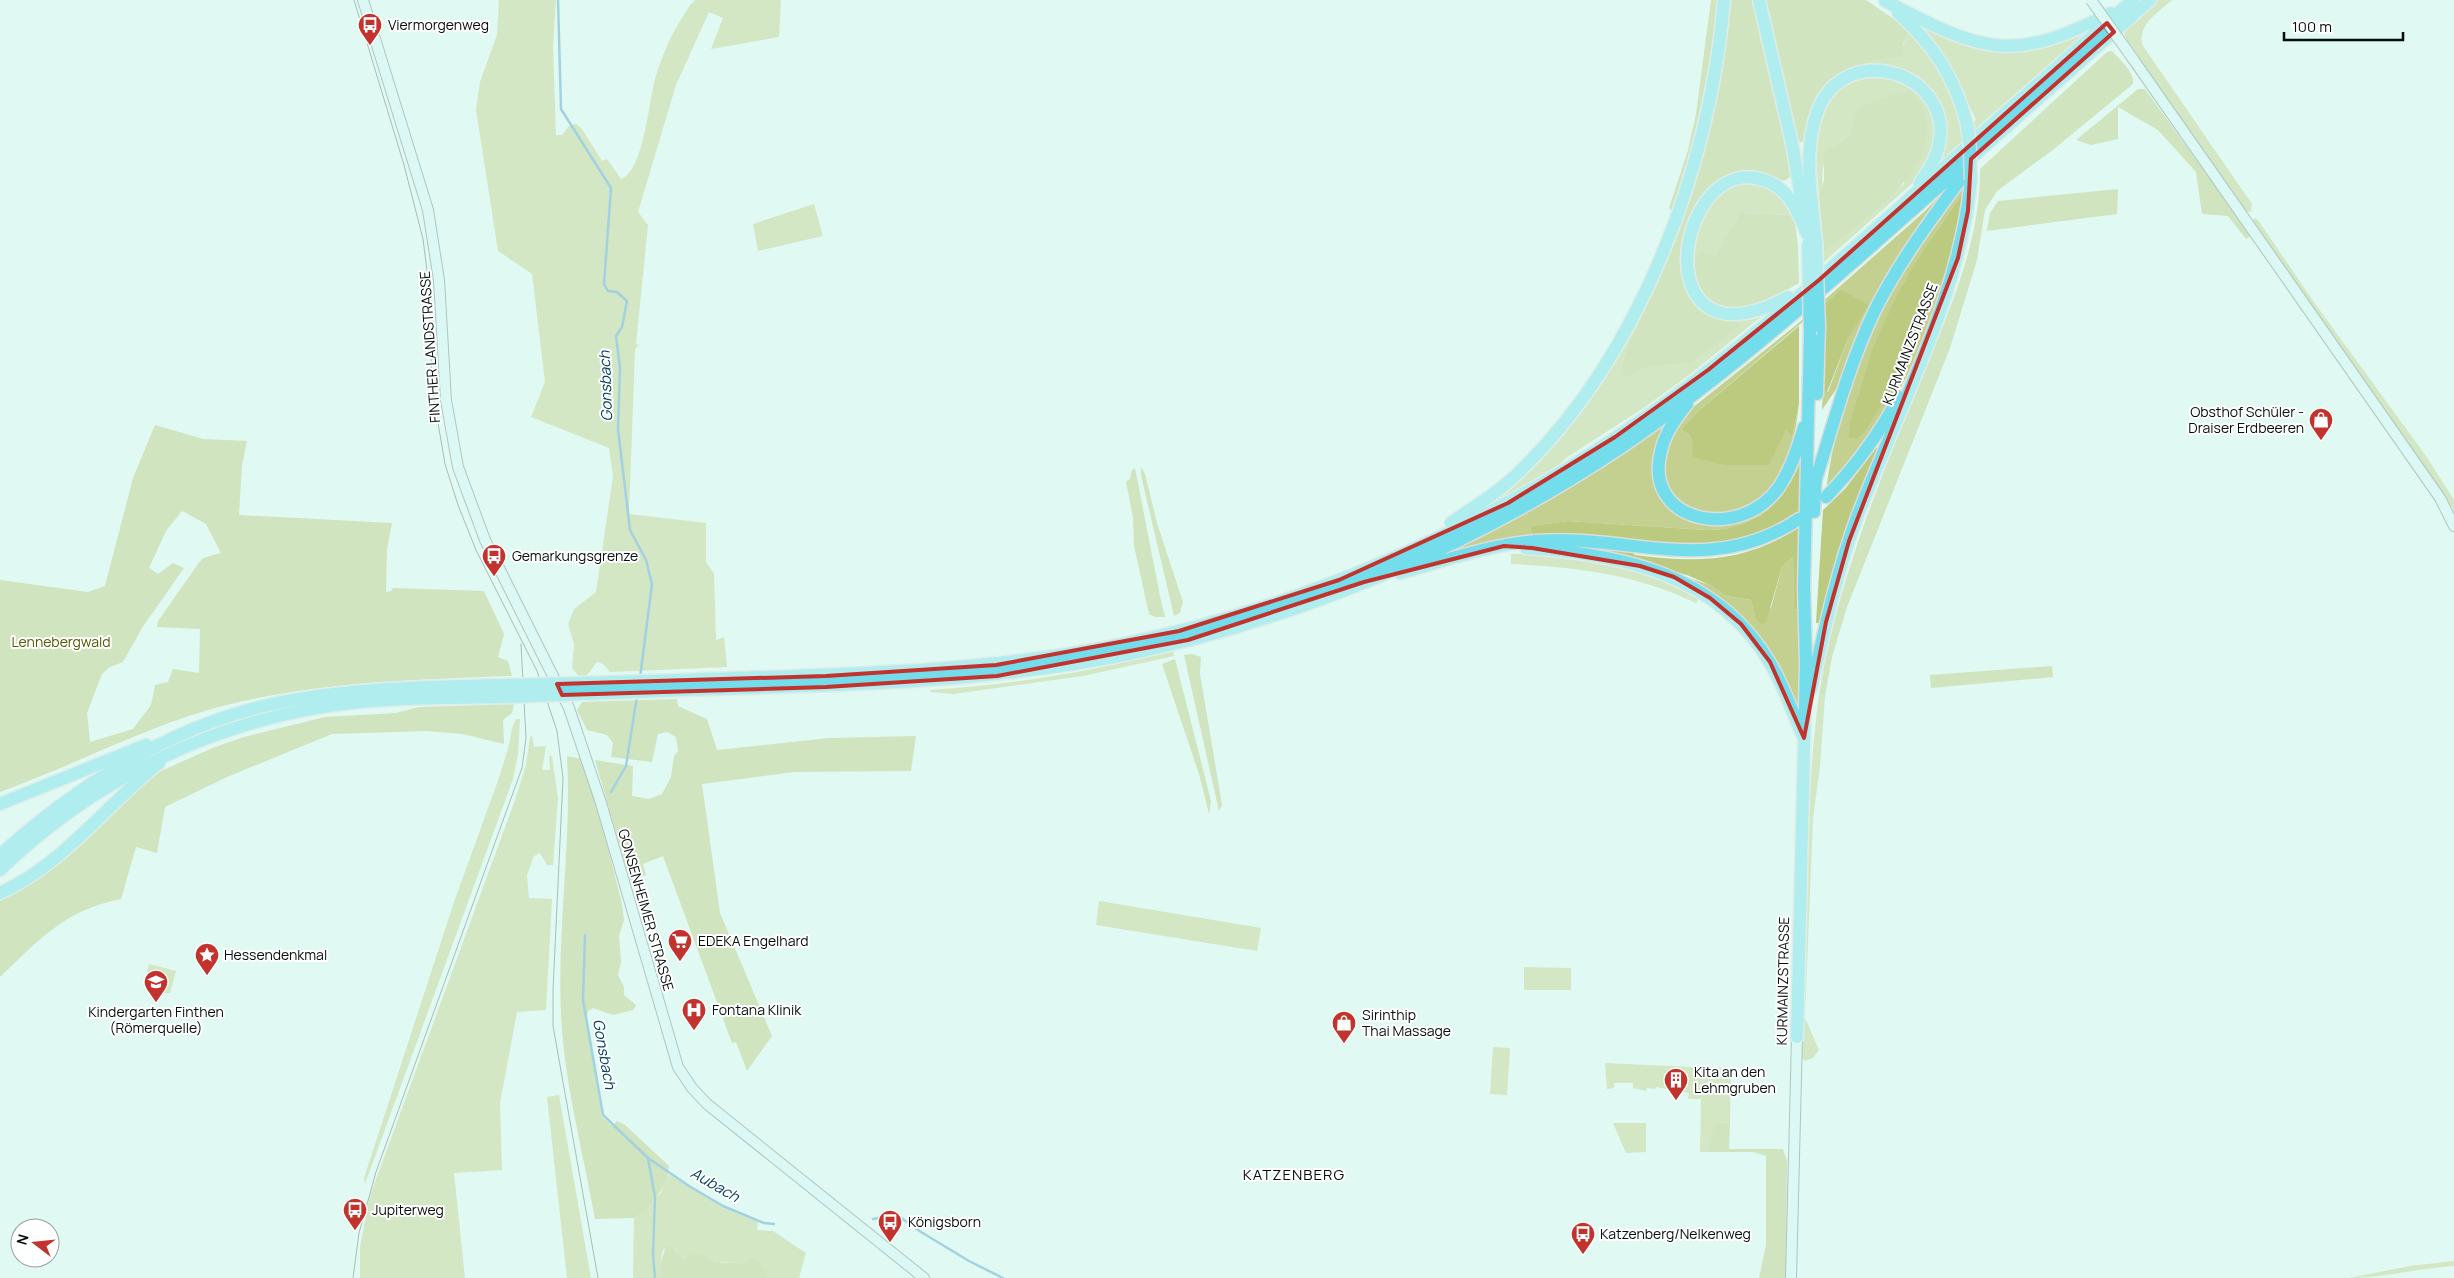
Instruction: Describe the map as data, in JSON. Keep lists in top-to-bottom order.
{
  "streets": {
    "highway": ["KURMAINZSTRASSE"],
    "main road": ["FINTHER LANDSTRASSE", "GONSENHEIMER STRASSE"]
  },
  "crossings": [
    ["FINTHER LANDSTRASSE", "GONSENHEIMER STRASSE"]
  ],
  "districts": ["KATZENBERG"],
  "water": ["Gonsbach", "Aubach"],
  "parks": ["Lennebergwald"],
  "places": {
    "bus stop": [
      "Viermorgenweg",
      "Gemarkungsgrenze",
      "Jupiterweg",
      "Königsborn",
      "Katzenberg/Nelkenweg"
    ],
    "shop": ["Obsthof Schüler - Draiser Erdbeeren", "Sirinthip Thai Massage"],
    "supermarket": ["EDEKA Engelhard"],
    "place": ["Hessendenkmal"],
    "school or university": ["Kindergarten Finthen (Römerquelle)"],
    "hospital": ["Fontana Klinik"],
    "building": ["Kita an den Lehmgruben"]
  },
  "scale_bar": "100 m",
  "north": "left"
}
